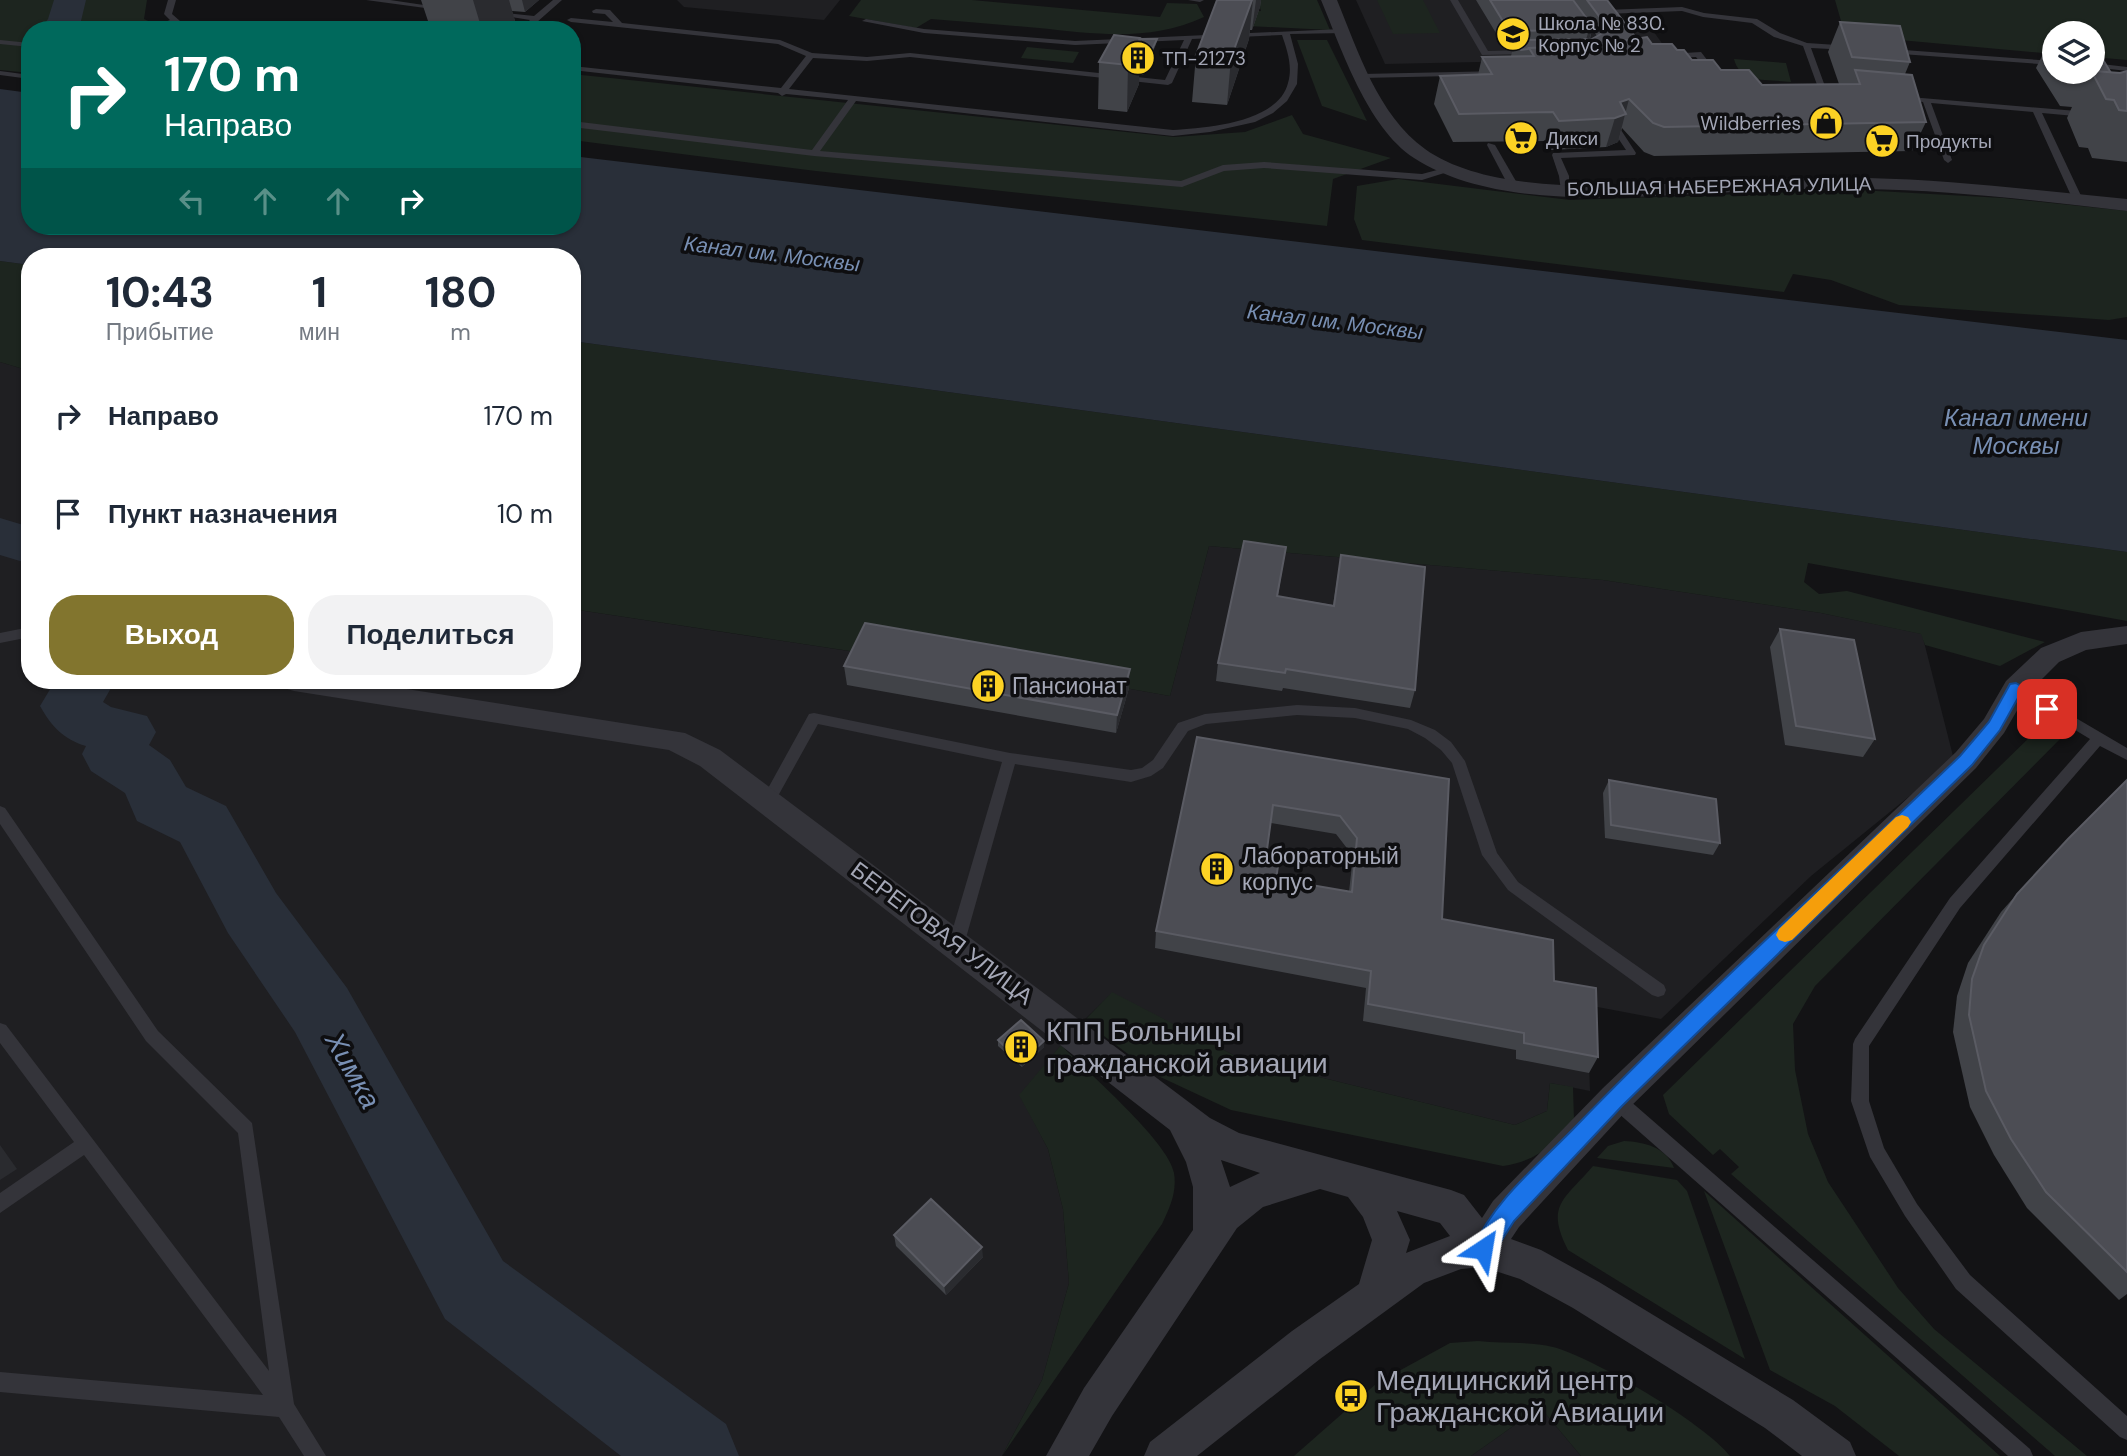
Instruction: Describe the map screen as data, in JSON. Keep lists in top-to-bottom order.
{
  "streets": {
    "street": ["БОЛЬШАЯ НАБЕРЕЖНАЯ УЛИЦА", "БЕРЕГОВАЯ УЛИЦА"]
  },
  "water": ["Канал им. Москвы", "Канал имени Москвы", "Химка"],
  "places": {
    "school or university": ["Школа № 830. Корпус № 2"],
    "building": [
      "ТП-21273",
      "Пансионат",
      "Лабораторный корпус",
      "КПП Больницы гражданской авиации"
    ],
    "shop": ["Wildberries"],
    "supermarket": ["Дикси", "Продукты"],
    "bus stop": ["Медицинский центр Гражданской Авиации"]
  },
  "page": {
    "turn": ["170 m", "Направо"],
    "eta": [
      "10:43",
      "Прибытие",
      "1",
      "мин",
      "180",
      "m"
    ],
    "list": [
      {
        "name": "Направо",
        "value": "170 m"
      },
      {
        "name": "Пункт назначения",
        "value": "10 m"
      }
    ],
    "buttons": ["Выход", "Поделиться"]
  }
}
